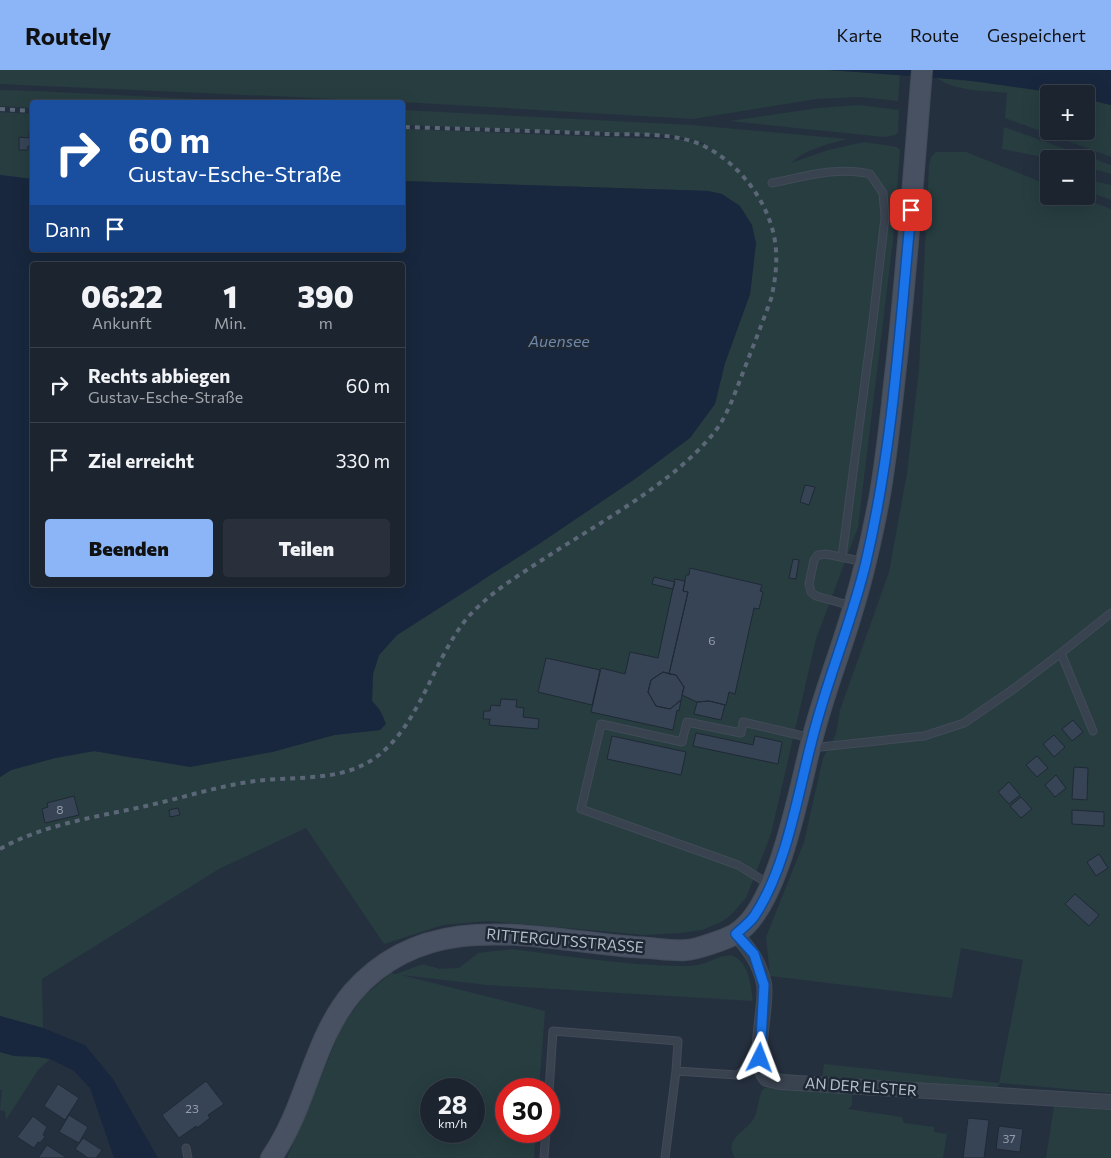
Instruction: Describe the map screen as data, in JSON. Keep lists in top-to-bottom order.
{
  "streets": {
    "main road": ["RITTERGUTSSTRASSE"],
    "street": ["AN DER ELSTER"]
  },
  "crossings": [
    ["RITTERGUTSSTRASSE", "AN DER ELSTER"]
  ],
  "water": ["Auensee"],
  "house_numbers": [
    "6",
    "8",
    "23",
    "37"
  ],
  "page": {
    "header": "Routely",
    "nav": ["Karte", "Route", "Gespeichert"],
    "map_buttons": ["+", "−"],
    "turn": ["60 m", "Gustav-Esche-Straße"],
    "then": "Dann",
    "eta": [
      "06:22",
      "Ankunft",
      "1",
      "Min.",
      "390",
      "m"
    ],
    "list": [
      {
        "name": "Rechts abbiegen",
        "note": "Gustav-Esche-Straße",
        "value": "60 m"
      },
      {
        "name": "Ziel erreicht",
        "value": "330 m"
      }
    ],
    "buttons": ["Beenden", "Teilen"],
    "speed": "28 km/h",
    "limit": "30"
  }
}
